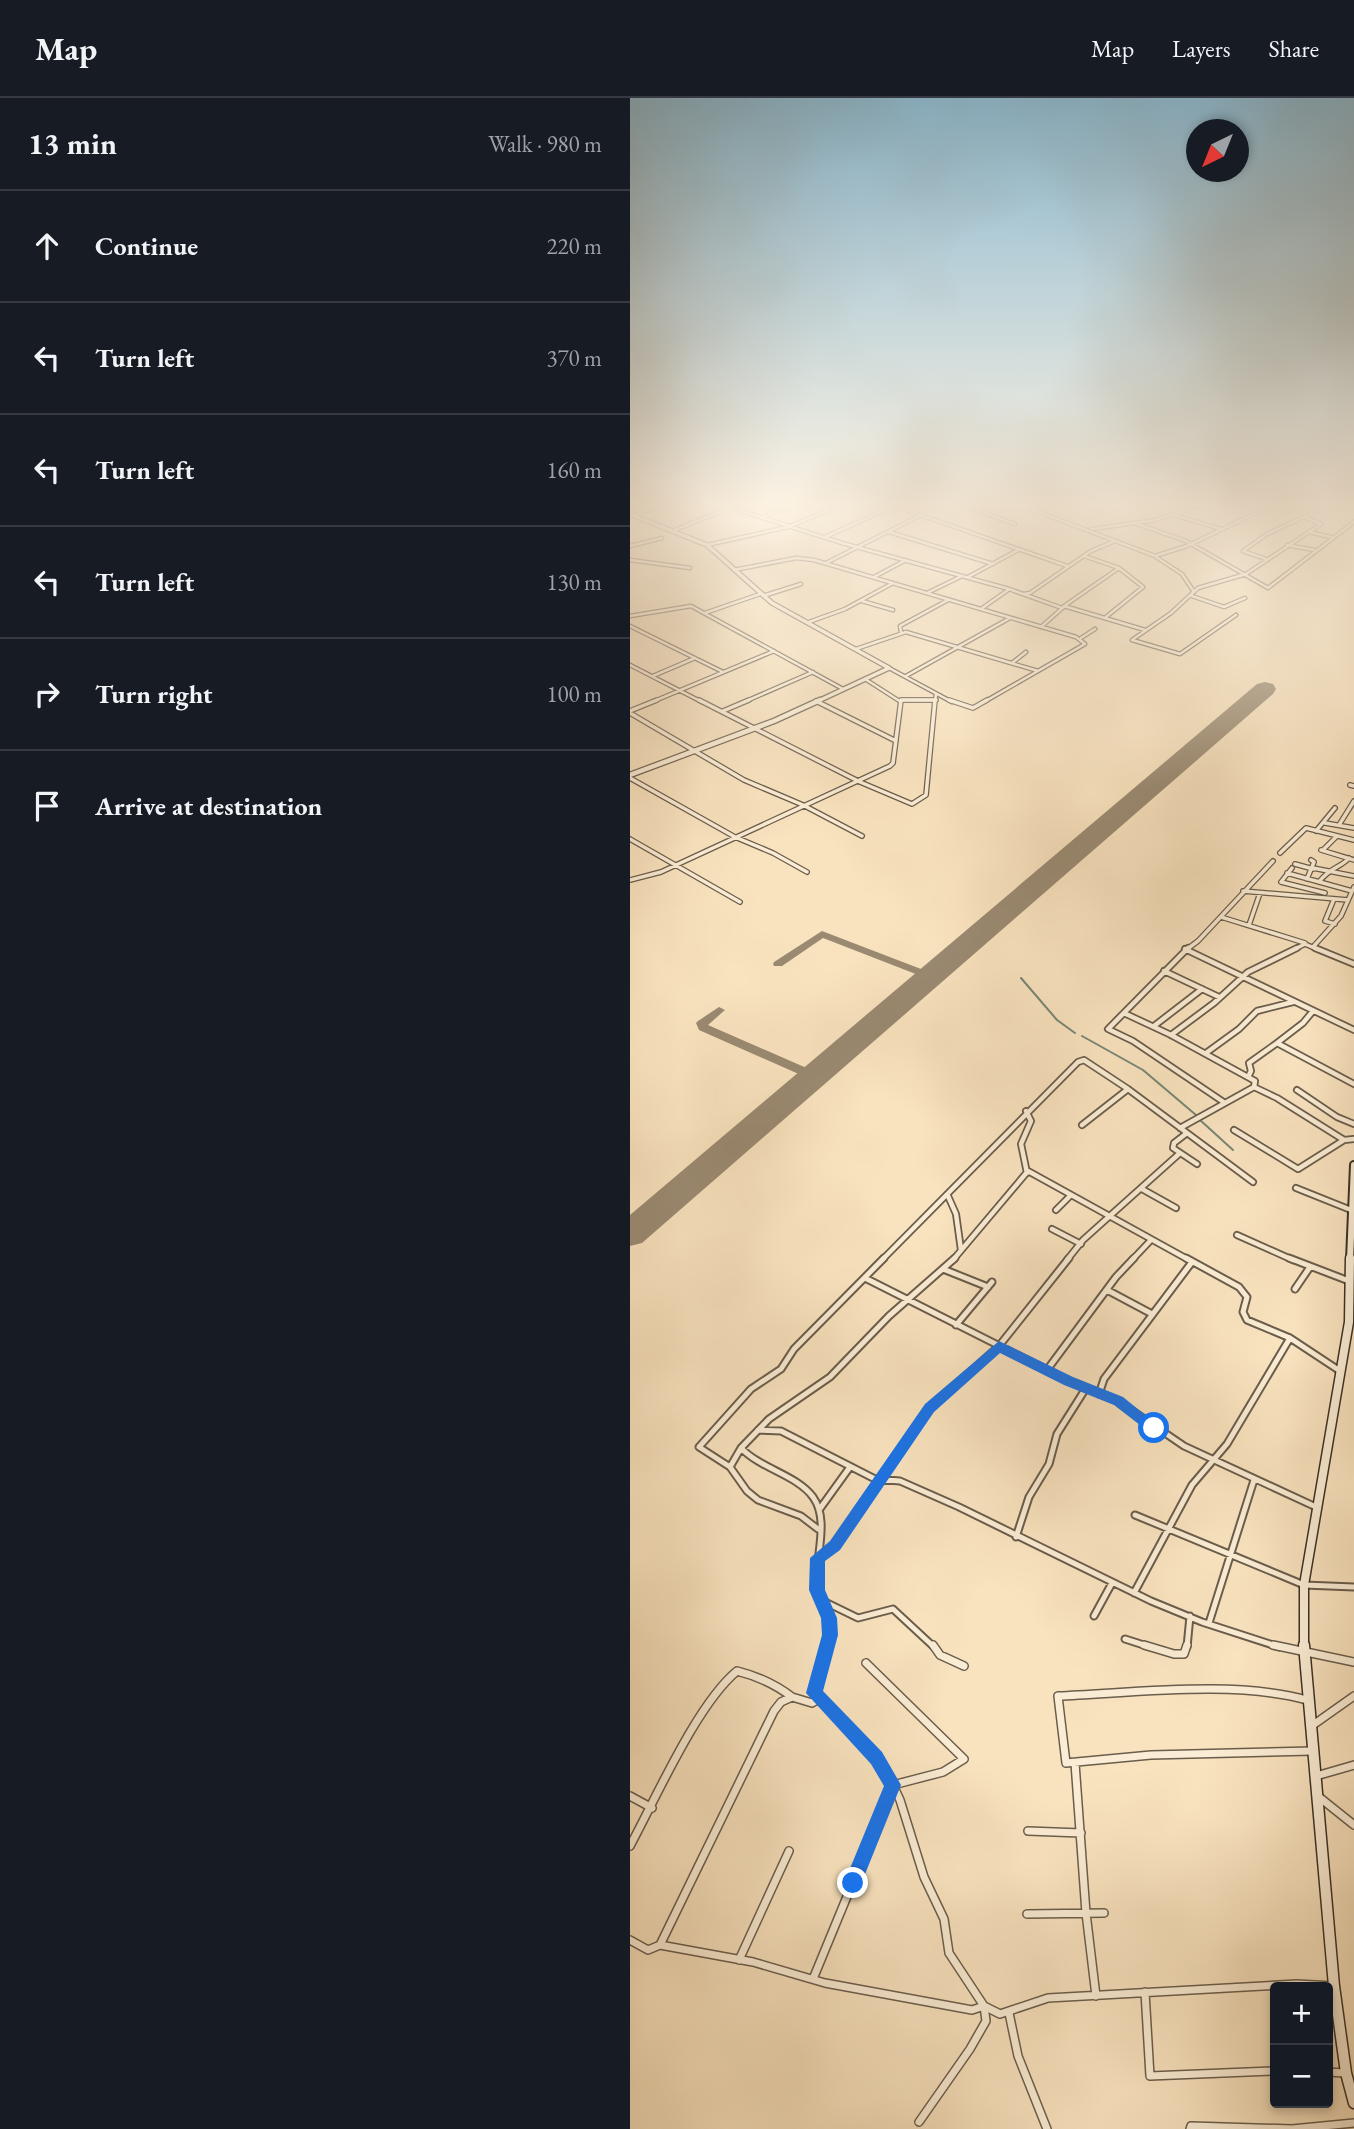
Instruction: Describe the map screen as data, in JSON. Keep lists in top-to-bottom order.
{
  "north": "bottom left",
  "page": {
    "header": "Map",
    "nav": ["Map", "Layers", "Share"],
    "heading": ["13 min", "Walk · 980 m"],
    "list": [
      ["Continue", "220 m"],
      ["Turn left", "370 m"],
      ["Turn left", "160 m"],
      ["Turn left", "130 m"],
      ["Turn right", "100 m"],
      "Arrive at destination"
    ],
    "map_buttons": ["+", "−"]
  }
}
